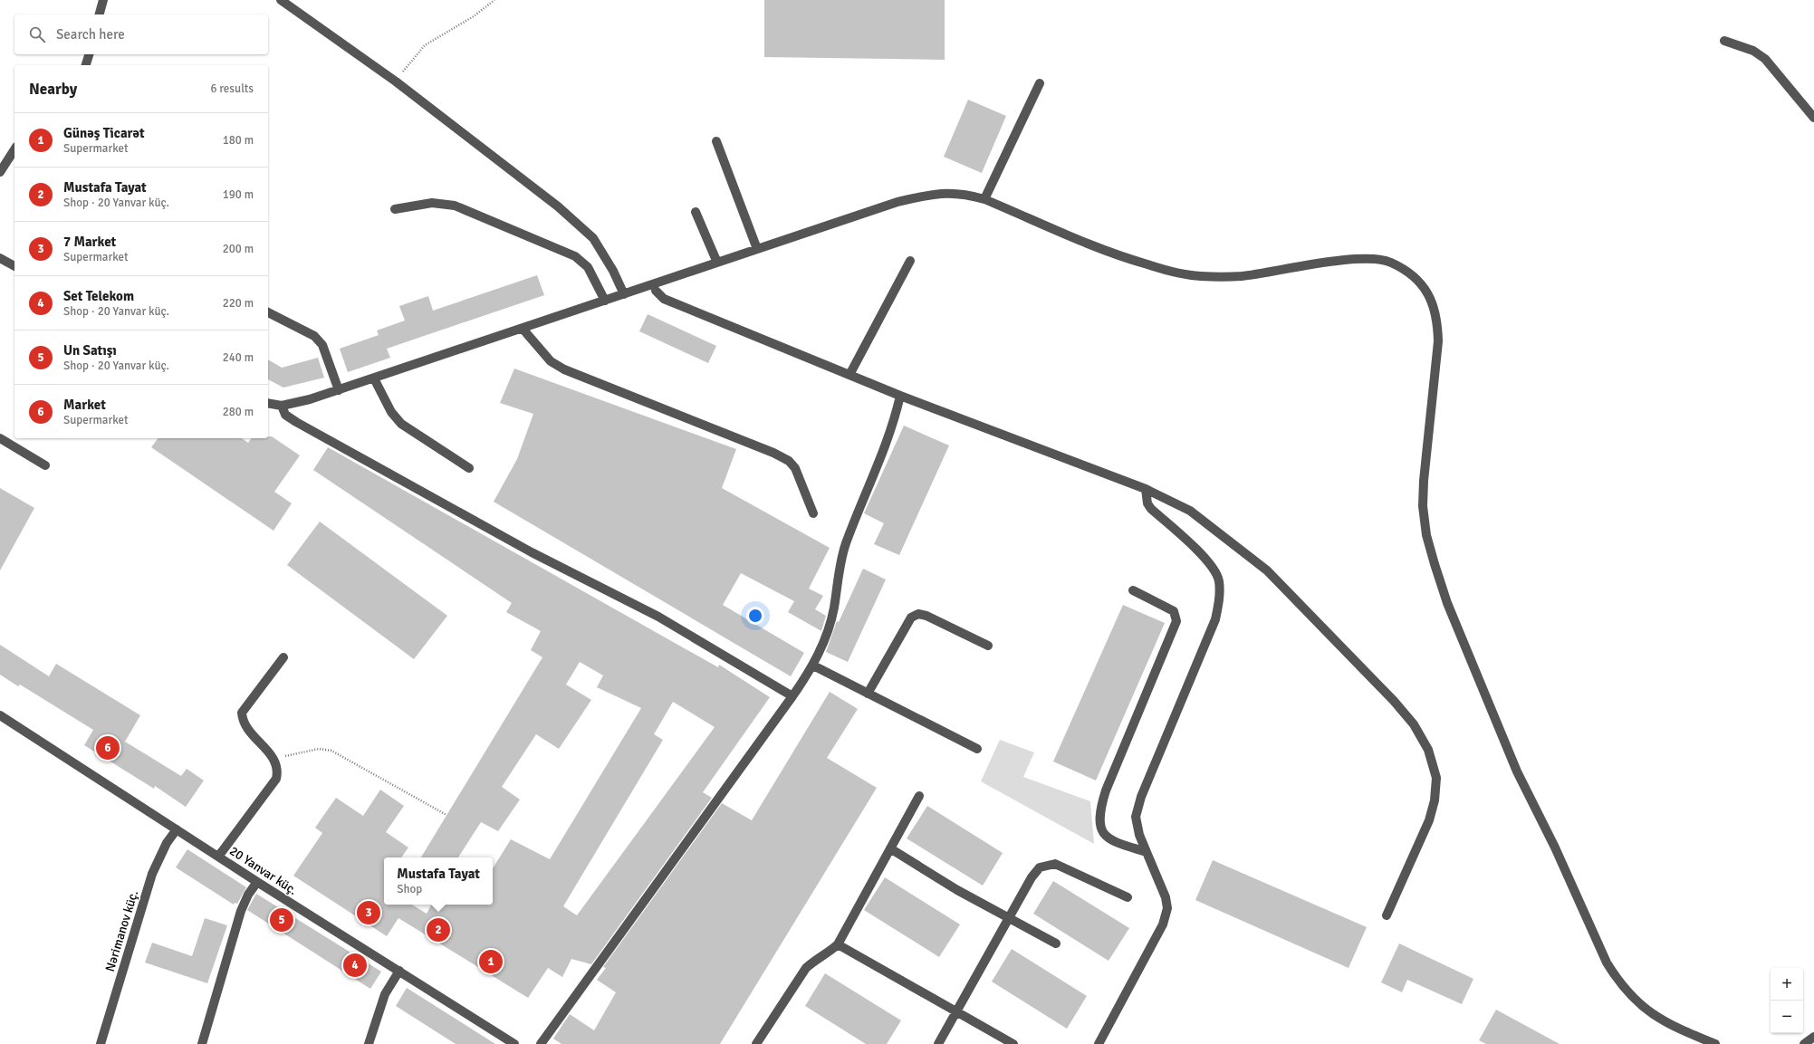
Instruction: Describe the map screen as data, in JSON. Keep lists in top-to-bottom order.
{
  "streets": {
    "street": ["20 Yanvar küç.", "Nərimanov küç."]
  },
  "crossings": [
    ["20 Yanvar küç.", "Nərimanov küç."]
  ],
  "page": {
    "search": "Search here",
    "heading": ["Nearby", "6 results"],
    "list": [
      {
        "mark": "1",
        "name": "Günəş Ticarət",
        "note": "Supermarket",
        "value": "180 m"
      },
      {
        "mark": "2",
        "name": "Mustafa Tayat",
        "note": "Shop · 20 Yanvar küç.",
        "value": "190 m"
      },
      {
        "mark": "3",
        "name": "7 Market",
        "note": "Supermarket",
        "value": "200 m"
      },
      {
        "mark": "4",
        "name": "Set Telekom",
        "note": "Shop · 20 Yanvar küç.",
        "value": "220 m"
      },
      {
        "mark": "5",
        "name": "Un Satışı",
        "note": "Shop · 20 Yanvar küç.",
        "value": "240 m"
      },
      {
        "mark": "6",
        "name": "Market",
        "note": "Supermarket",
        "value": "280 m"
      }
    ],
    "pins": [
      "6",
      "3",
      "5",
      "2",
      "1",
      "4"
    ],
    "popup": ["Mustafa Tayat", "Shop"],
    "map_buttons": ["+", "−"]
  }
}
